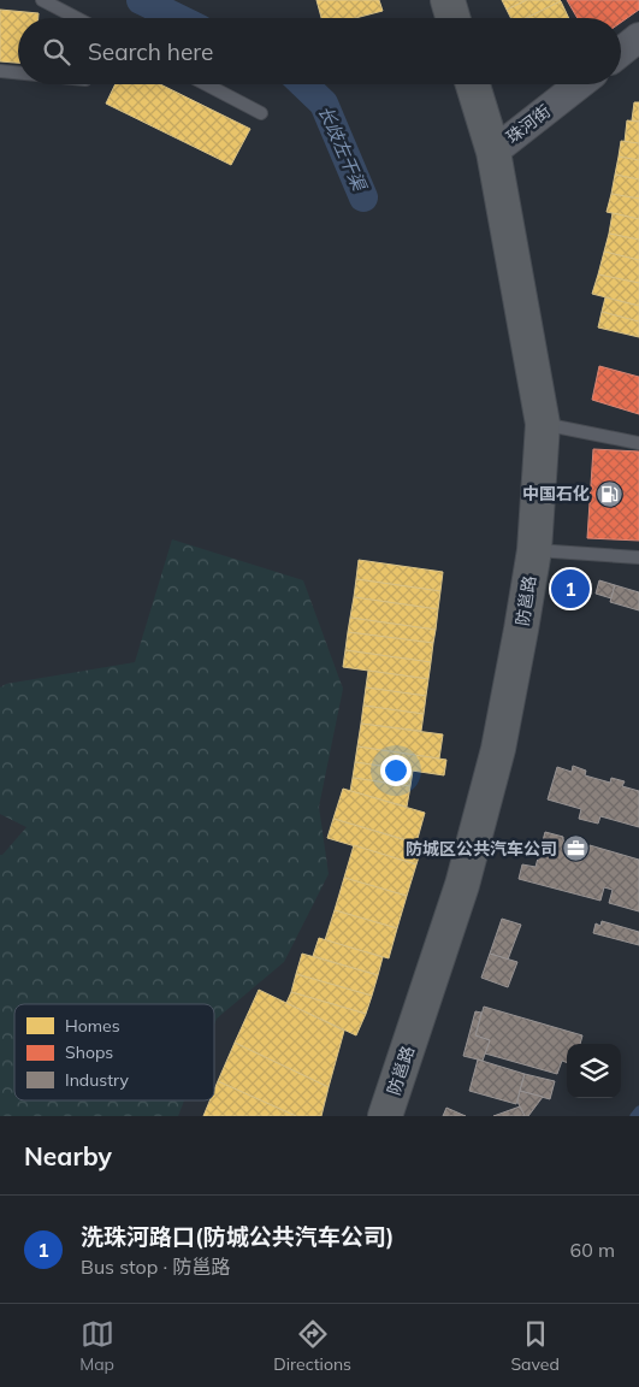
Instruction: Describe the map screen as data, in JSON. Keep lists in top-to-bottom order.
{
  "streets": {
    "highway": ["防邕路"],
    "street": ["珠河街"]
  },
  "crossings": [
    ["珠河街", "防邕路"]
  ],
  "water": ["长歧左干渠"],
  "places": {
    "fuel station": ["中国石化"],
    "office": ["防城区公共汽车公司"]
  },
  "legend": ["Homes", "Shops", "Industry"],
  "page": {
    "search": "Search here",
    "pins": "1",
    "heading": "Nearby",
    "list": [
      {
        "mark": "1",
        "name": "洗珠河路口(防城公共汽车公司)",
        "note": "Bus stop · 防邕路",
        "value": "60 m"
      }
    ],
    "nav": ["Map", "Directions", "Saved"]
  }
}
